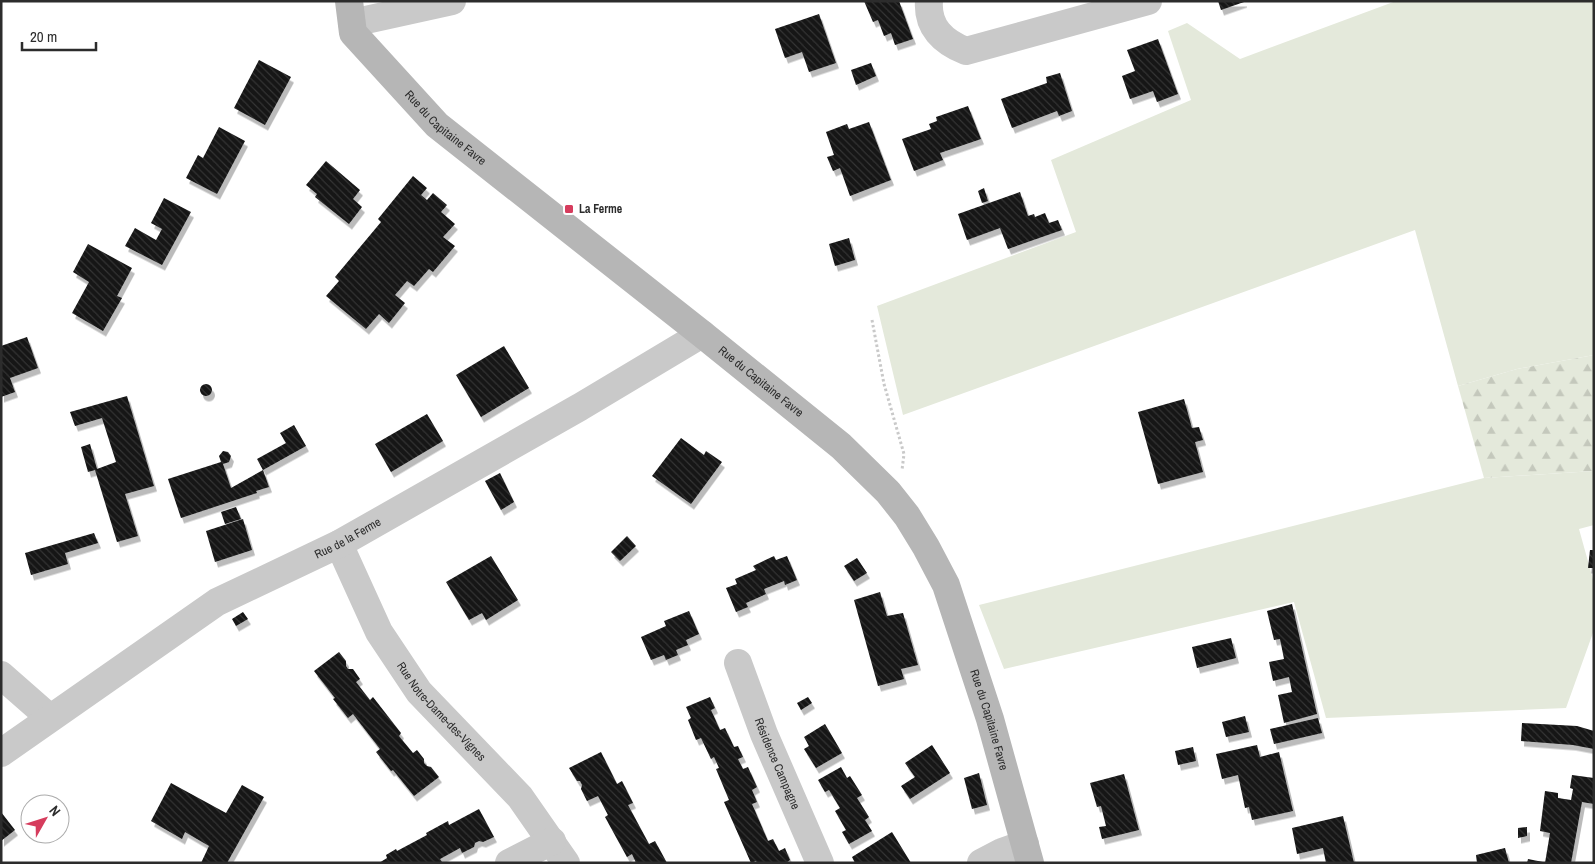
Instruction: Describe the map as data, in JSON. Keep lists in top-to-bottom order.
{
  "streets": {
    "street": [
      "Rue du Capitaine Favre",
      "Rue de la Ferme",
      "Rue Notre-Dame-des-Vignes",
      "Résidence Campagne"
    ]
  },
  "crossings": [
    ["Rue du Capitaine Favre", "Rue de la Ferme"],
    ["Rue de la Ferme", "Rue Notre-Dame-des-Vignes"]
  ],
  "places": {
    "transit": ["La Ferme"]
  },
  "scale_bar": "20 m",
  "north": "top right"
}
